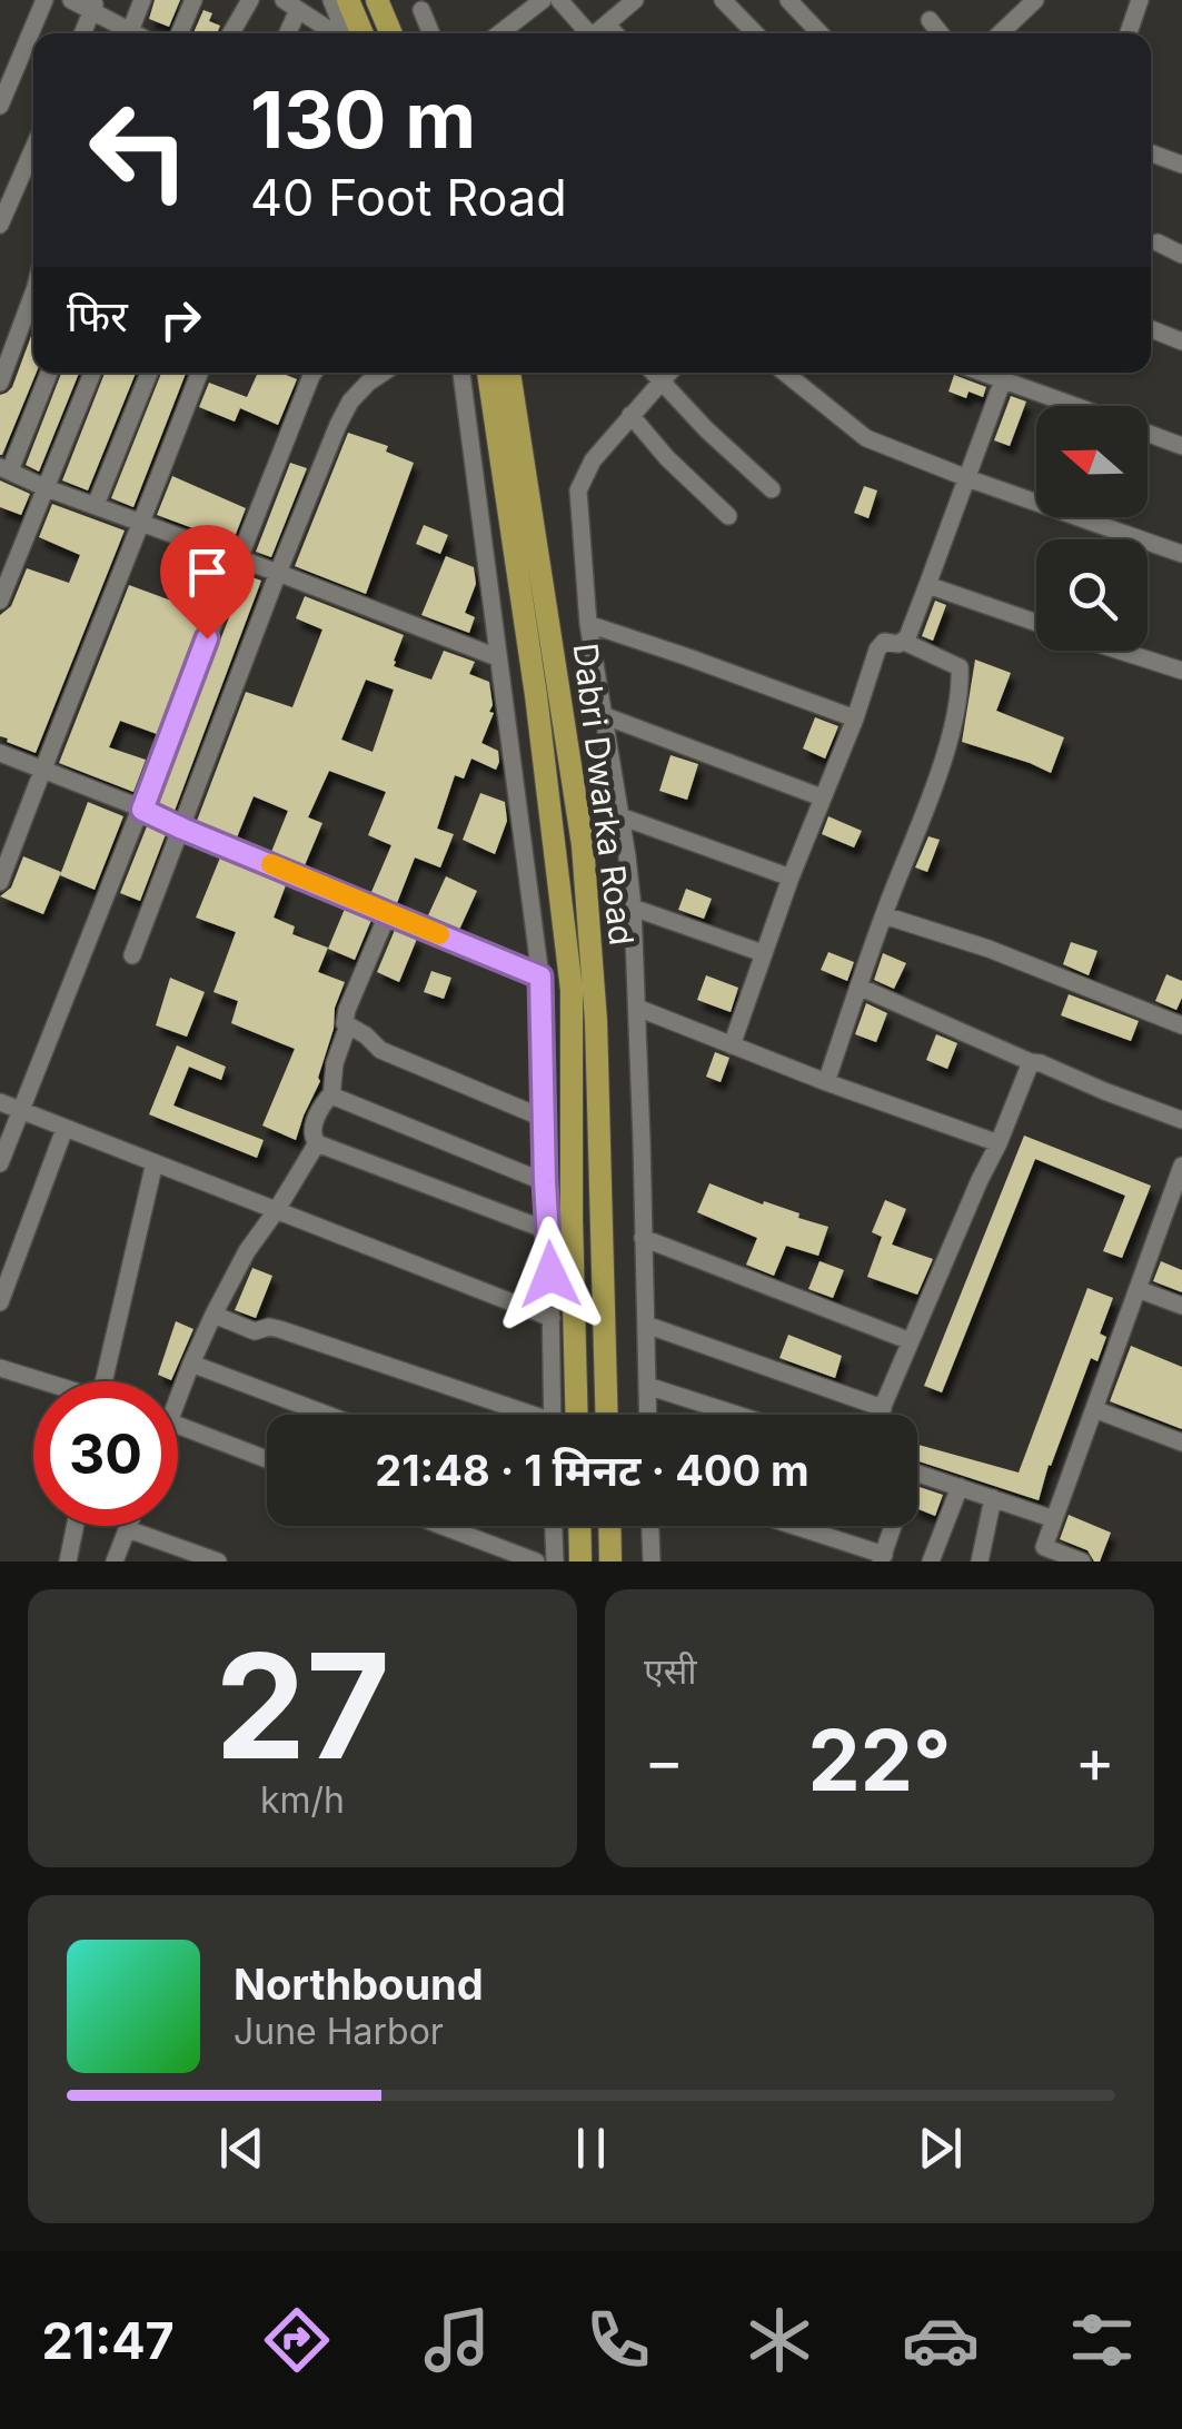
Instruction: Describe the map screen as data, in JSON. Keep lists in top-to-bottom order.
{
  "streets": {
    "main road": ["Dabri Dwarka Road"]
  },
  "north": "left",
  "page": {
    "turn": ["130 m", "40 Foot Road"],
    "then": "फिर",
    "limit": "30",
    "trip": "21:48 · 1 मिनट · 400 m",
    "tile": [
      ["27", "km/h"],
      "एसी"
    ],
    "heat": ["−", "22°", "+"],
    "song": ["Northbound", "June Harbor"],
    "tabs": "21:47"
  }
}
